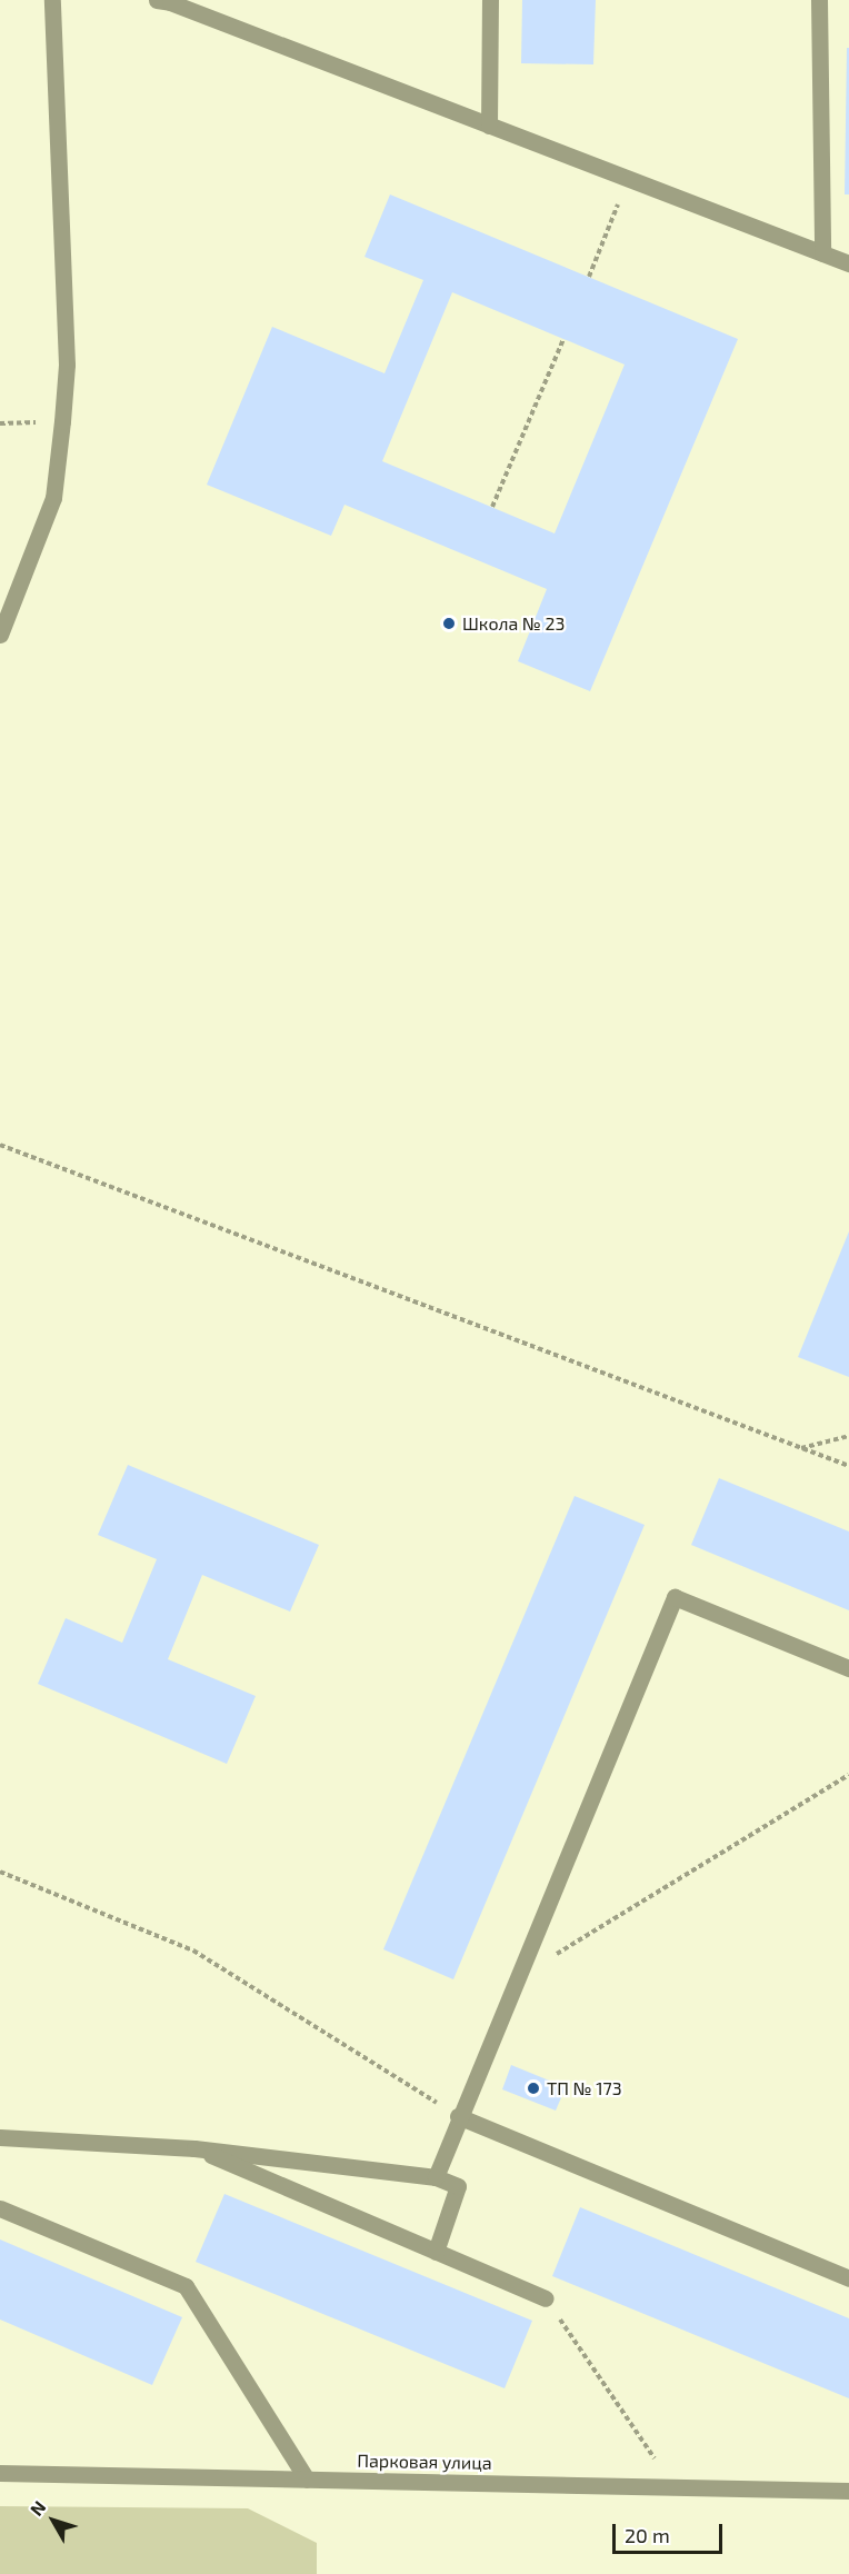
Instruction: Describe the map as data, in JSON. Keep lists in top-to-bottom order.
{
  "streets": {
    "street": ["Парковая улица"]
  },
  "places": ["Школа № 23", "ТП № 173"],
  "scale_bar": "20 m",
  "north": "top left"
}
